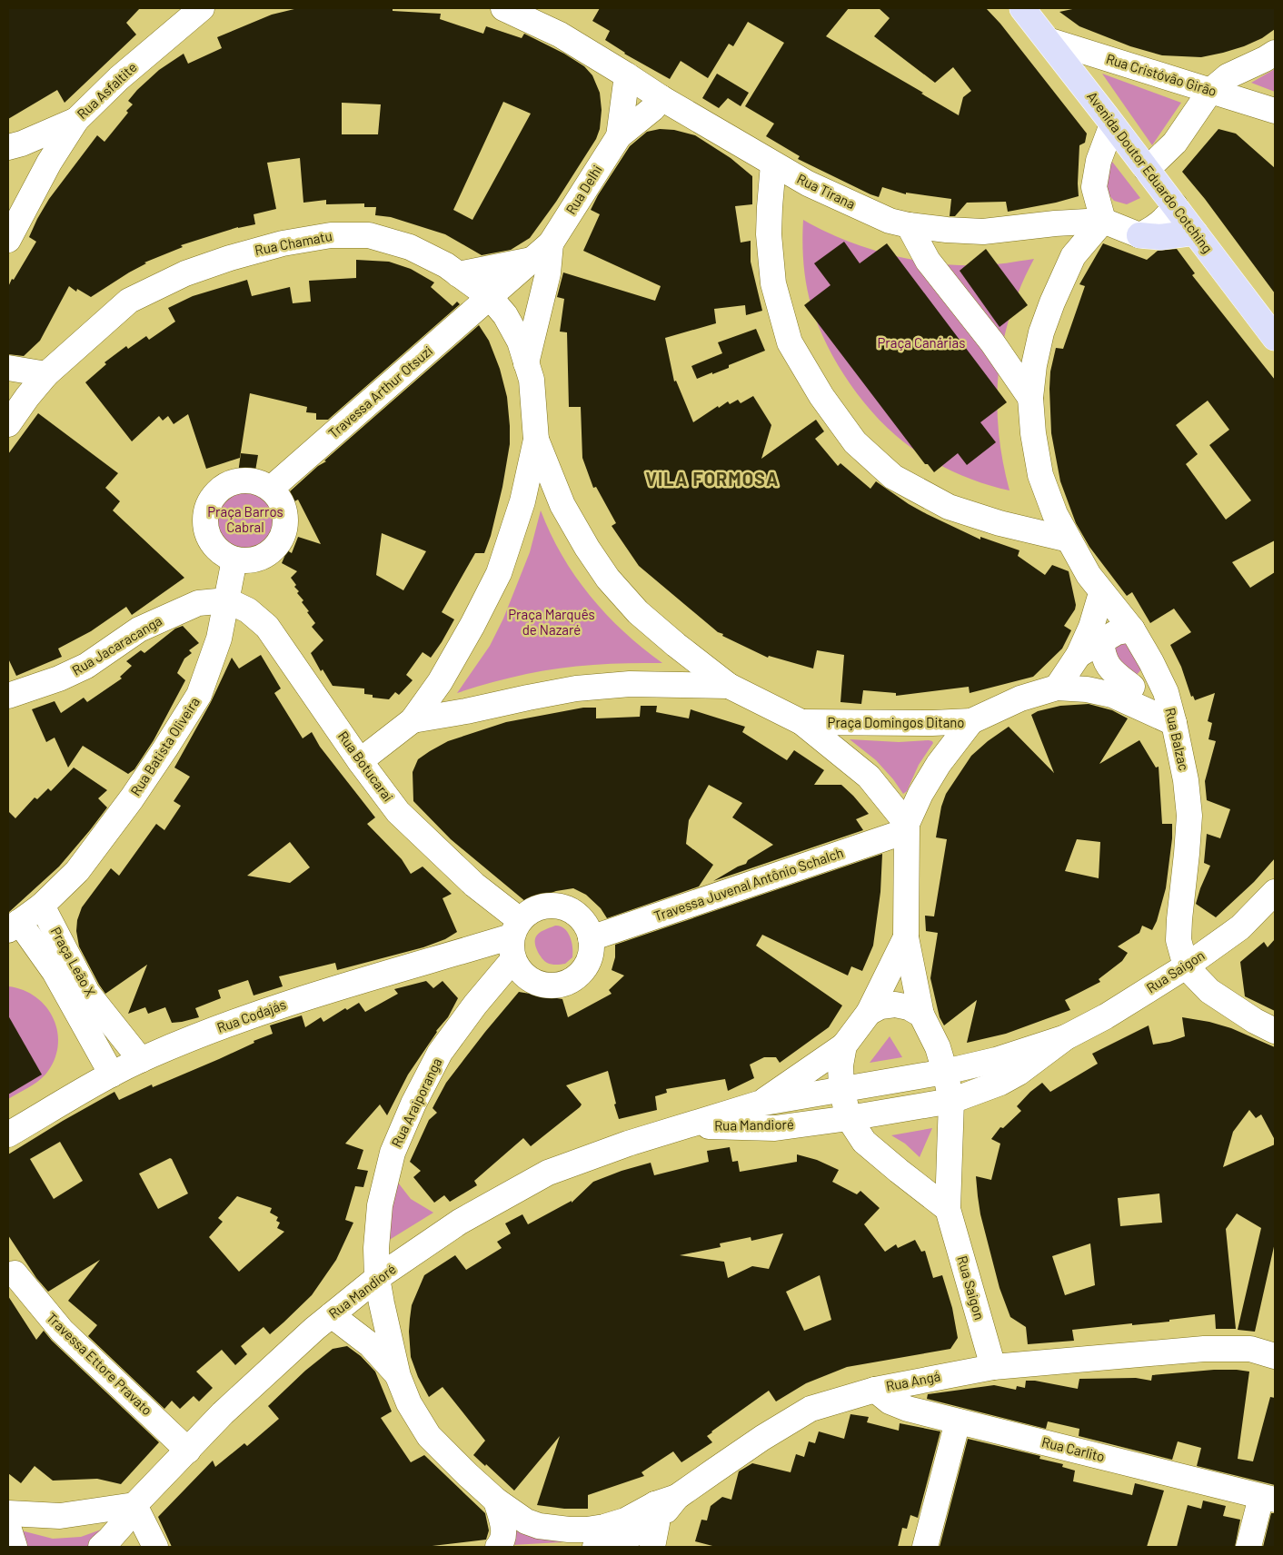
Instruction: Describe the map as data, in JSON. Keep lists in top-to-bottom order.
{
  "streets": {
    "main road": ["Avenida Doutor Eduardo Cotching"],
    "street": [
      "Rua Cristóvão Girão",
      "Rua Asfaltite",
      "Rua Delhi",
      "Rua Tirana",
      "Rua Chamatu",
      "Travessa Arthur Otsuzi",
      "Rua Jacaracanga",
      "Praça Domingos Ditano",
      "Rua Balzac",
      "Rua Batista Oliveira",
      "Rua Botucarai",
      "Travessa Juvenal Antônio Schalch",
      "Praça Leão X",
      "Rua Saigon",
      "Rua Codajás",
      "Rua Araiporanga",
      "Rua Mandioré",
      "Travessa Ettore Pravato",
      "Rua Angá",
      "Rua Carlito"
    ]
  },
  "crossings": [
    ["Rua Cristóvão Girão", "Avenida Doutor Eduardo Cotching"],
    ["Rua Delhi", "Rua Tirana"],
    ["Rua Delhi", "Rua Chamatu"],
    ["Rua Delhi", "Travessa Arthur Otsuzi"],
    ["Rua Chamatu", "Travessa Arthur Otsuzi"],
    ["Travessa Arthur Otsuzi", "Rua Batista Oliveira"],
    ["Rua Jacaracanga", "Rua Batista Oliveira"],
    ["Rua Jacaracanga", "Rua Botucarai"],
    ["Praça Domingos Ditano", "Travessa Juvenal Antônio Schalch"],
    ["Rua Balzac", "Rua Saigon"],
    ["Rua Batista Oliveira", "Rua Botucarai"],
    ["Rua Batista Oliveira", "Praça Leão X"],
    ["Rua Botucarai", "Travessa Juvenal Antônio Schalch"],
    ["Rua Botucarai", "Rua Codajás"],
    ["Rua Botucarai", "Rua Araiporanga"],
    ["Travessa Juvenal Antônio Schalch", "Rua Codajás"],
    ["Travessa Juvenal Antônio Schalch", "Rua Araiporanga"],
    ["Praça Leão X", "Rua Codajás"],
    ["Rua Saigon", "Rua Mandioré"],
    ["Rua Saigon", "Rua Angá"],
    ["Rua Codajás", "Rua Araiporanga"],
    ["Rua Araiporanga", "Rua Mandioré"],
    ["Rua Araiporanga", "Rua Angá"],
    ["Rua Mandioré", "Travessa Ettore Pravato"],
    ["Rua Angá", "Rua Carlito"]
  ],
  "districts": ["VILA FORMOSA"],
  "parks": ["Praça Canárias", "Praça Barros Cabral", "Praça Marquês de Nazaré"]
}
